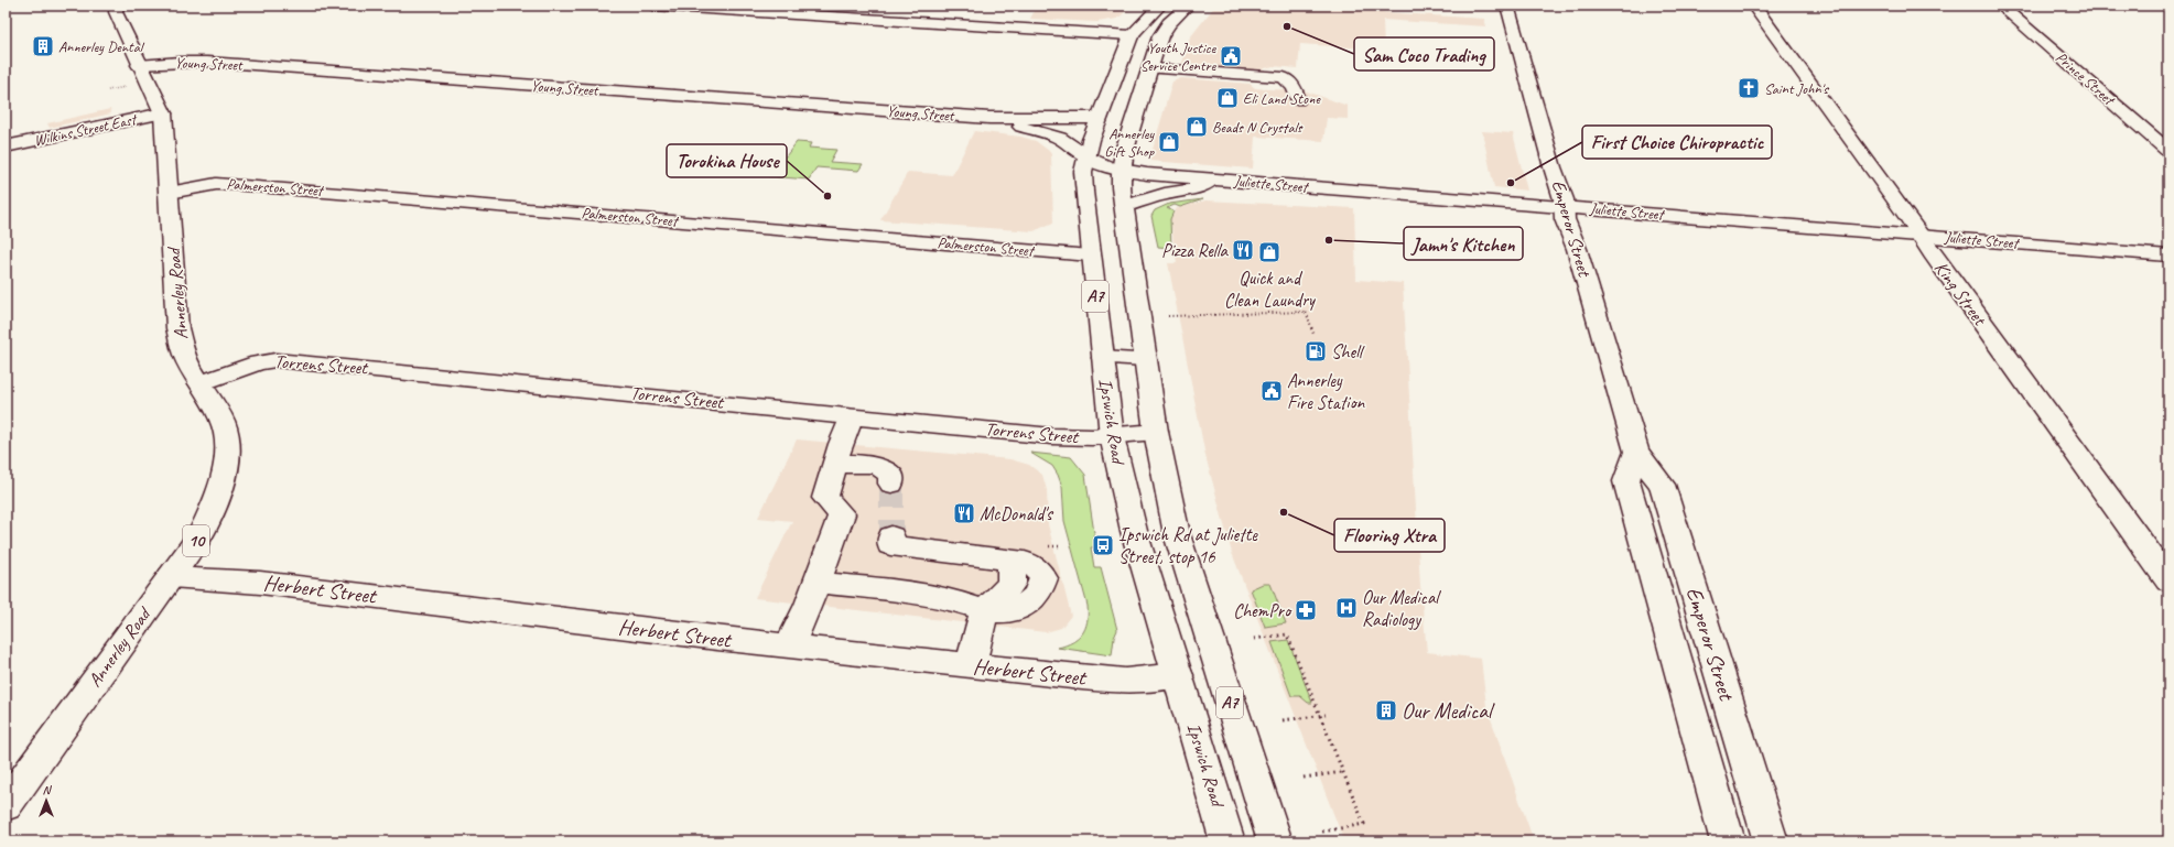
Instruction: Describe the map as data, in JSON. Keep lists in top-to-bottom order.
{
  "streets": {
    "main road": [
      "Young Street",
      "Prince Street",
      "Wilkins Street East",
      "Juliette Street",
      "Palmerston Street",
      "Emperor Street",
      "King Street",
      "Annerley Road",
      "A7",
      "Torrens Street",
      "Ipswich Road",
      "10",
      "Herbert Street"
    ]
  },
  "crossings": [
    ["Young Street", "Juliette Street"],
    ["Young Street", "Annerley Road"],
    ["Young Street", "Ipswich Road"],
    ["Wilkins Street East", "Annerley Road"],
    ["Juliette Street", "Emperor Street"],
    ["Juliette Street", "King Street"],
    ["Juliette Street", "A7"],
    ["Juliette Street", "Ipswich Road"],
    ["Palmerston Street", "Annerley Road"],
    ["Palmerston Street", "Ipswich Road"],
    ["Annerley Road", "Torrens Street"],
    ["Annerley Road", "Herbert Street"],
    ["A7", "Torrens Street"],
    ["Torrens Street", "Ipswich Road"],
    ["Ipswich Road", "Herbert Street"]
  ],
  "places": {
    "other": [
      "Sam Coco Trading",
      "First Choice Chiropractic",
      "Torokina House",
      "Jamn's Kitchen",
      "Flooring Xtra"
    ],
    "building": ["Annerley Dental", "Our Medical"],
    "public building": ["Youth Justice Service Centre", "Annerley Fire Station"],
    "church": ["Saint John's"],
    "shop": [
      "Eli Land Stone",
      "Beads N Crystals",
      "Annerley Gift Shop",
      "Quick and Clean Laundry"
    ],
    "restaurant": ["Pizza Rella", "McDonald's"],
    "fuel station": ["Shell"],
    "bus stop": ["Ipswich Rd at Juliette Street, stop 16"],
    "hospital": ["Our Medical Radiology"],
    "pharmacy": ["ChemPro"]
  },
  "north": "top"
}
